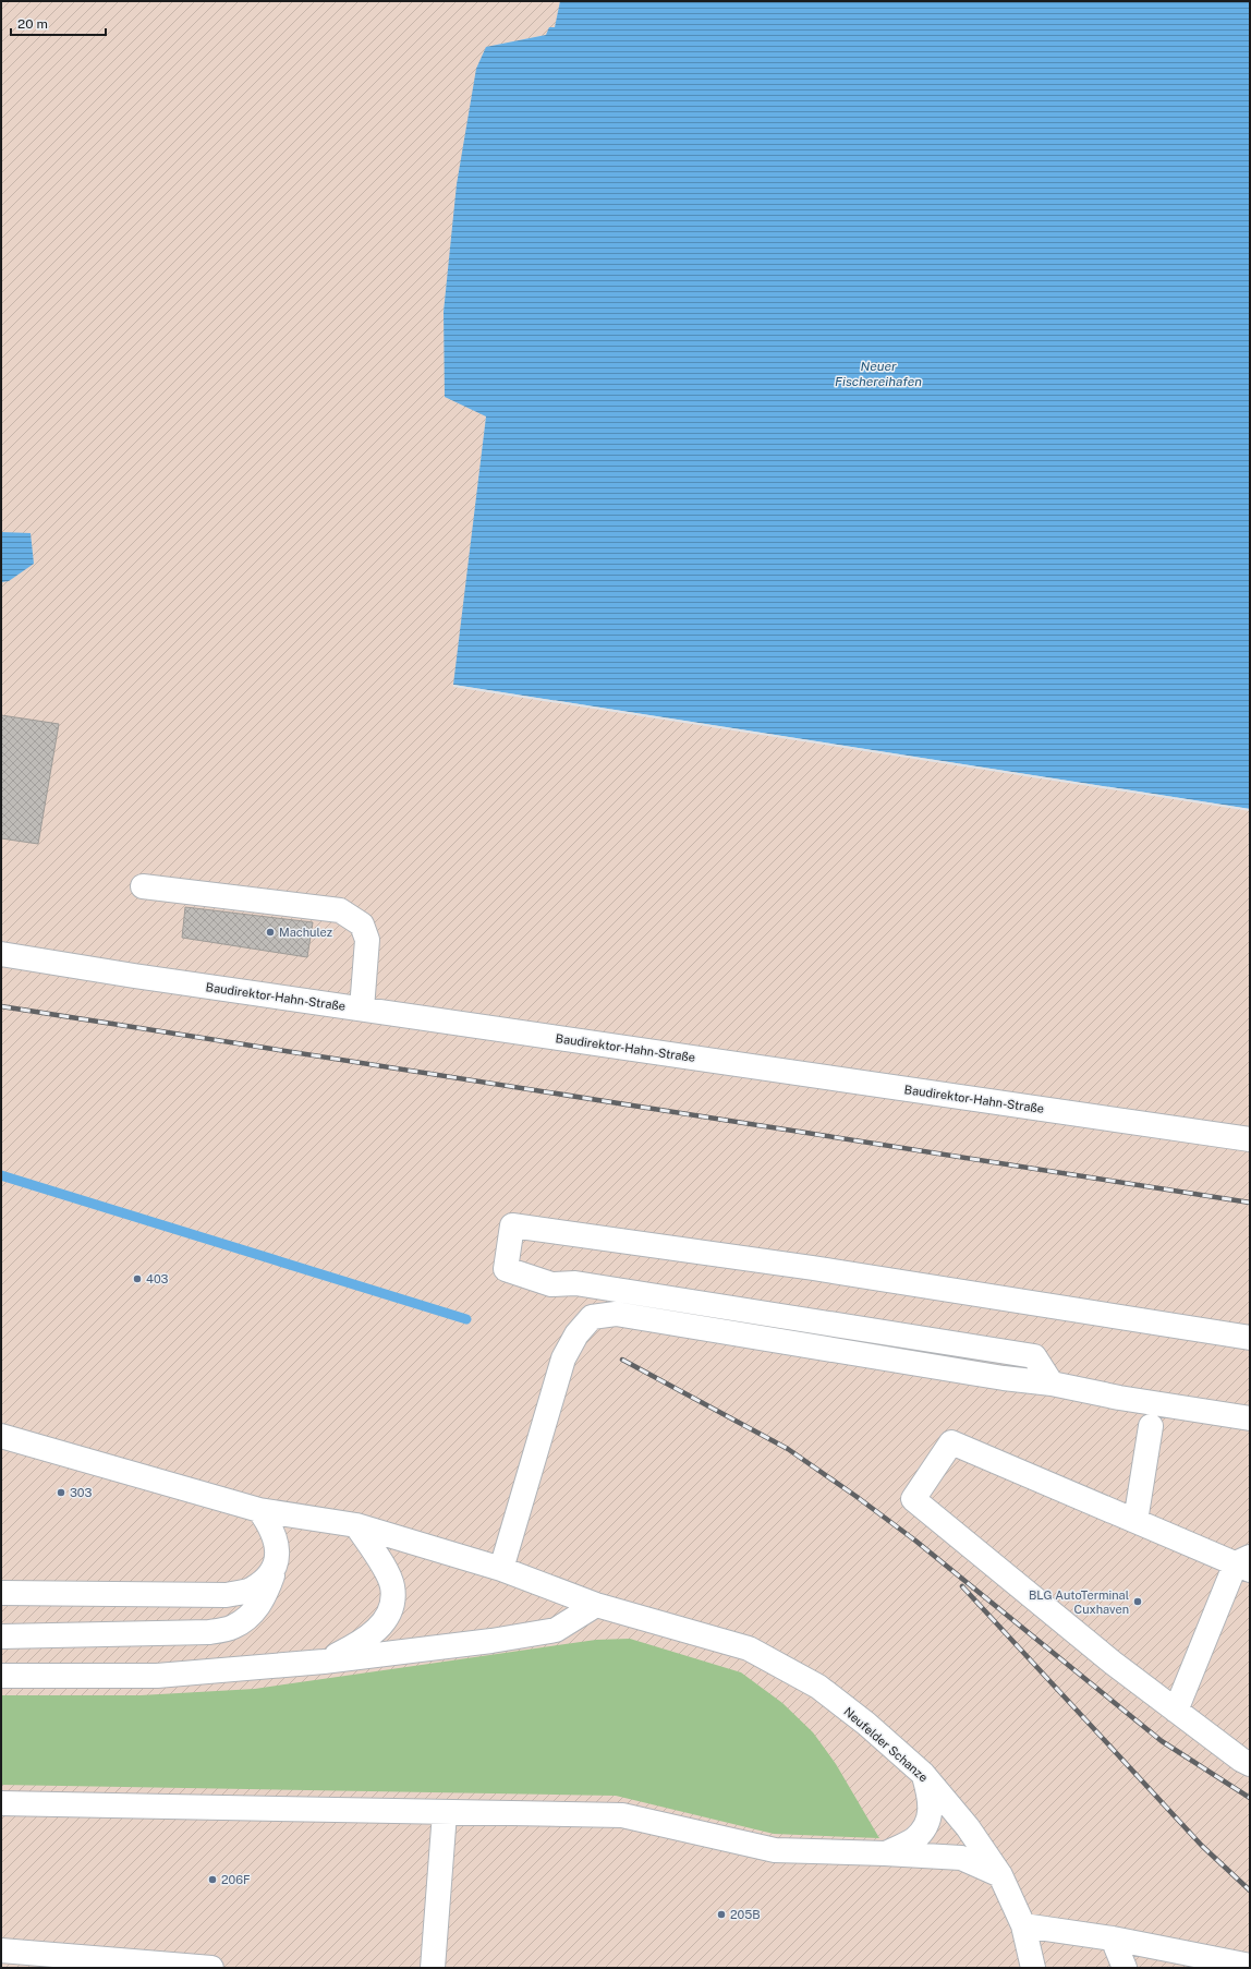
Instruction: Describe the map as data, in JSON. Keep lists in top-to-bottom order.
{
  "streets": {
    "street": ["Baudirektor-Hahn-Straße", "Neufelder Schanze"]
  },
  "water": ["Neuer Fischereihafen"],
  "places": [
    "Machulez",
    "403",
    "303",
    "BLG AutoTerminal Cuxhaven",
    "206F",
    "205B"
  ],
  "scale_bar": "20 m"
}
